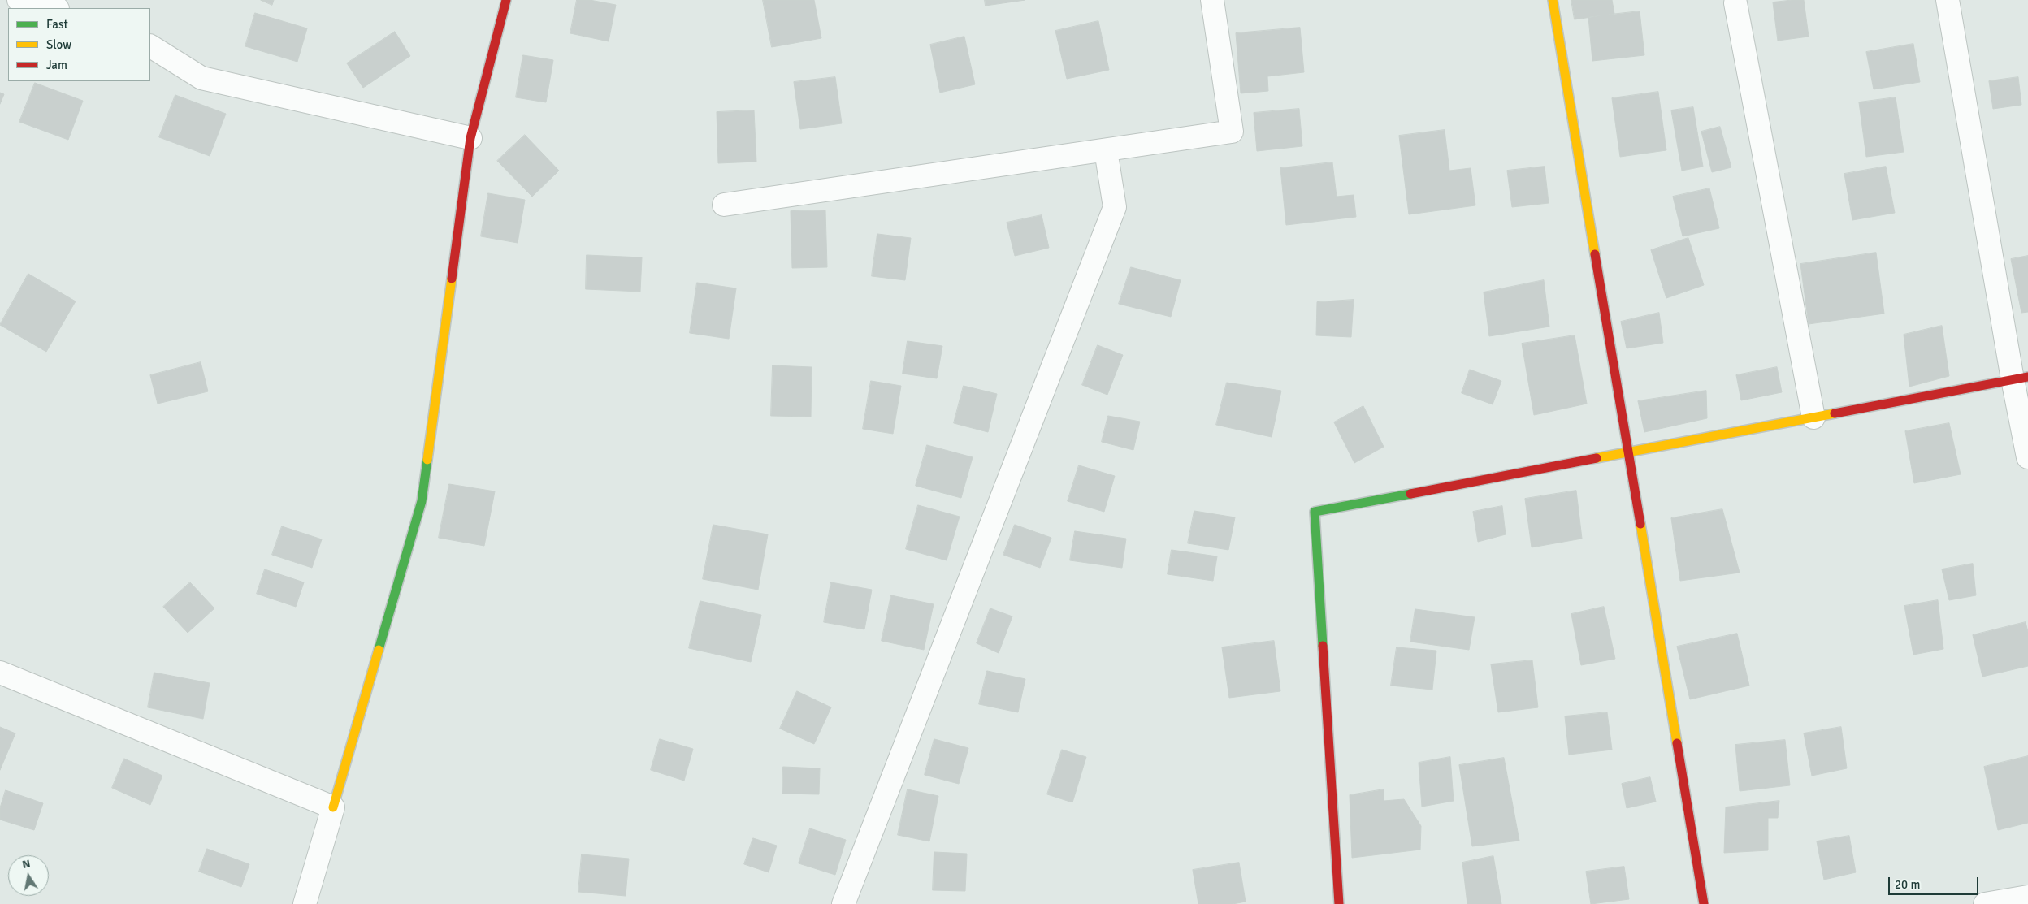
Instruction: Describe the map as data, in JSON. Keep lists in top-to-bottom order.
{
  "legend": ["Fast", "Slow", "Jam"],
  "scale_bar": "20 m",
  "north": "top"
}
